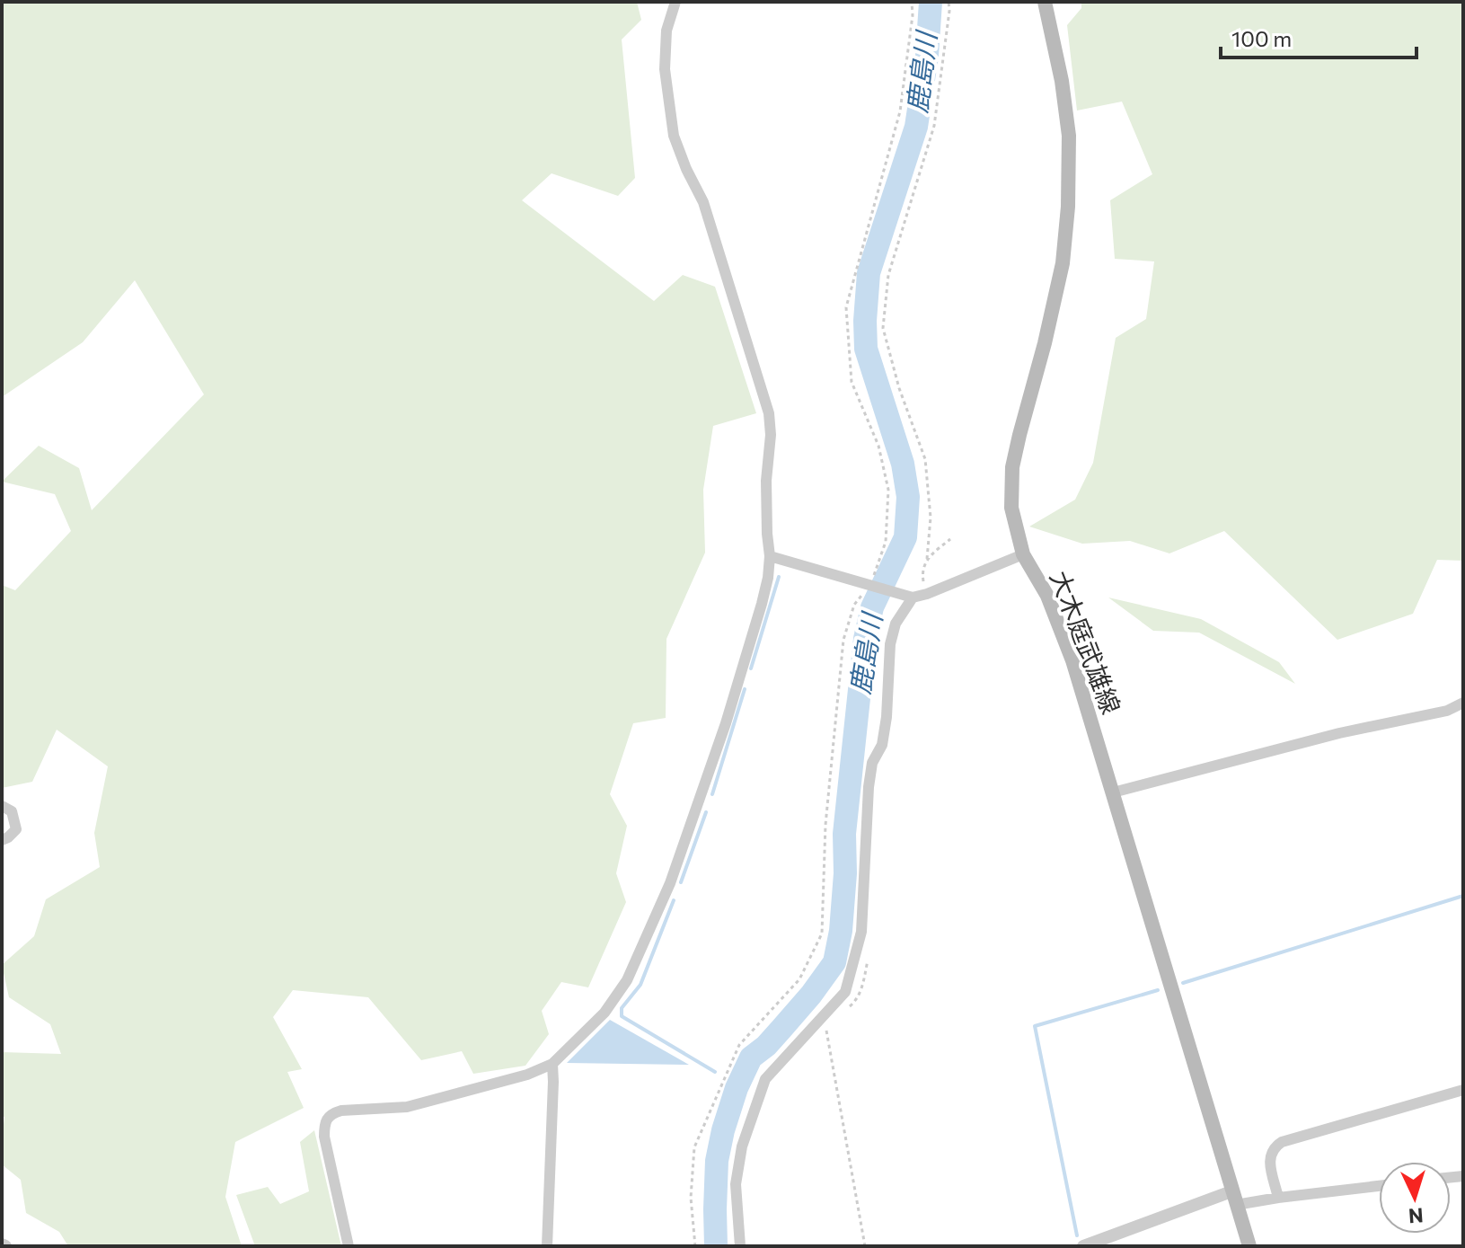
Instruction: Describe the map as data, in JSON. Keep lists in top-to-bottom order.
{
  "streets": {
    "main road": ["大木庭武雄線"]
  },
  "water": ["鹿島川"],
  "scale_bar": "100 m",
  "north": "bottom"
}
